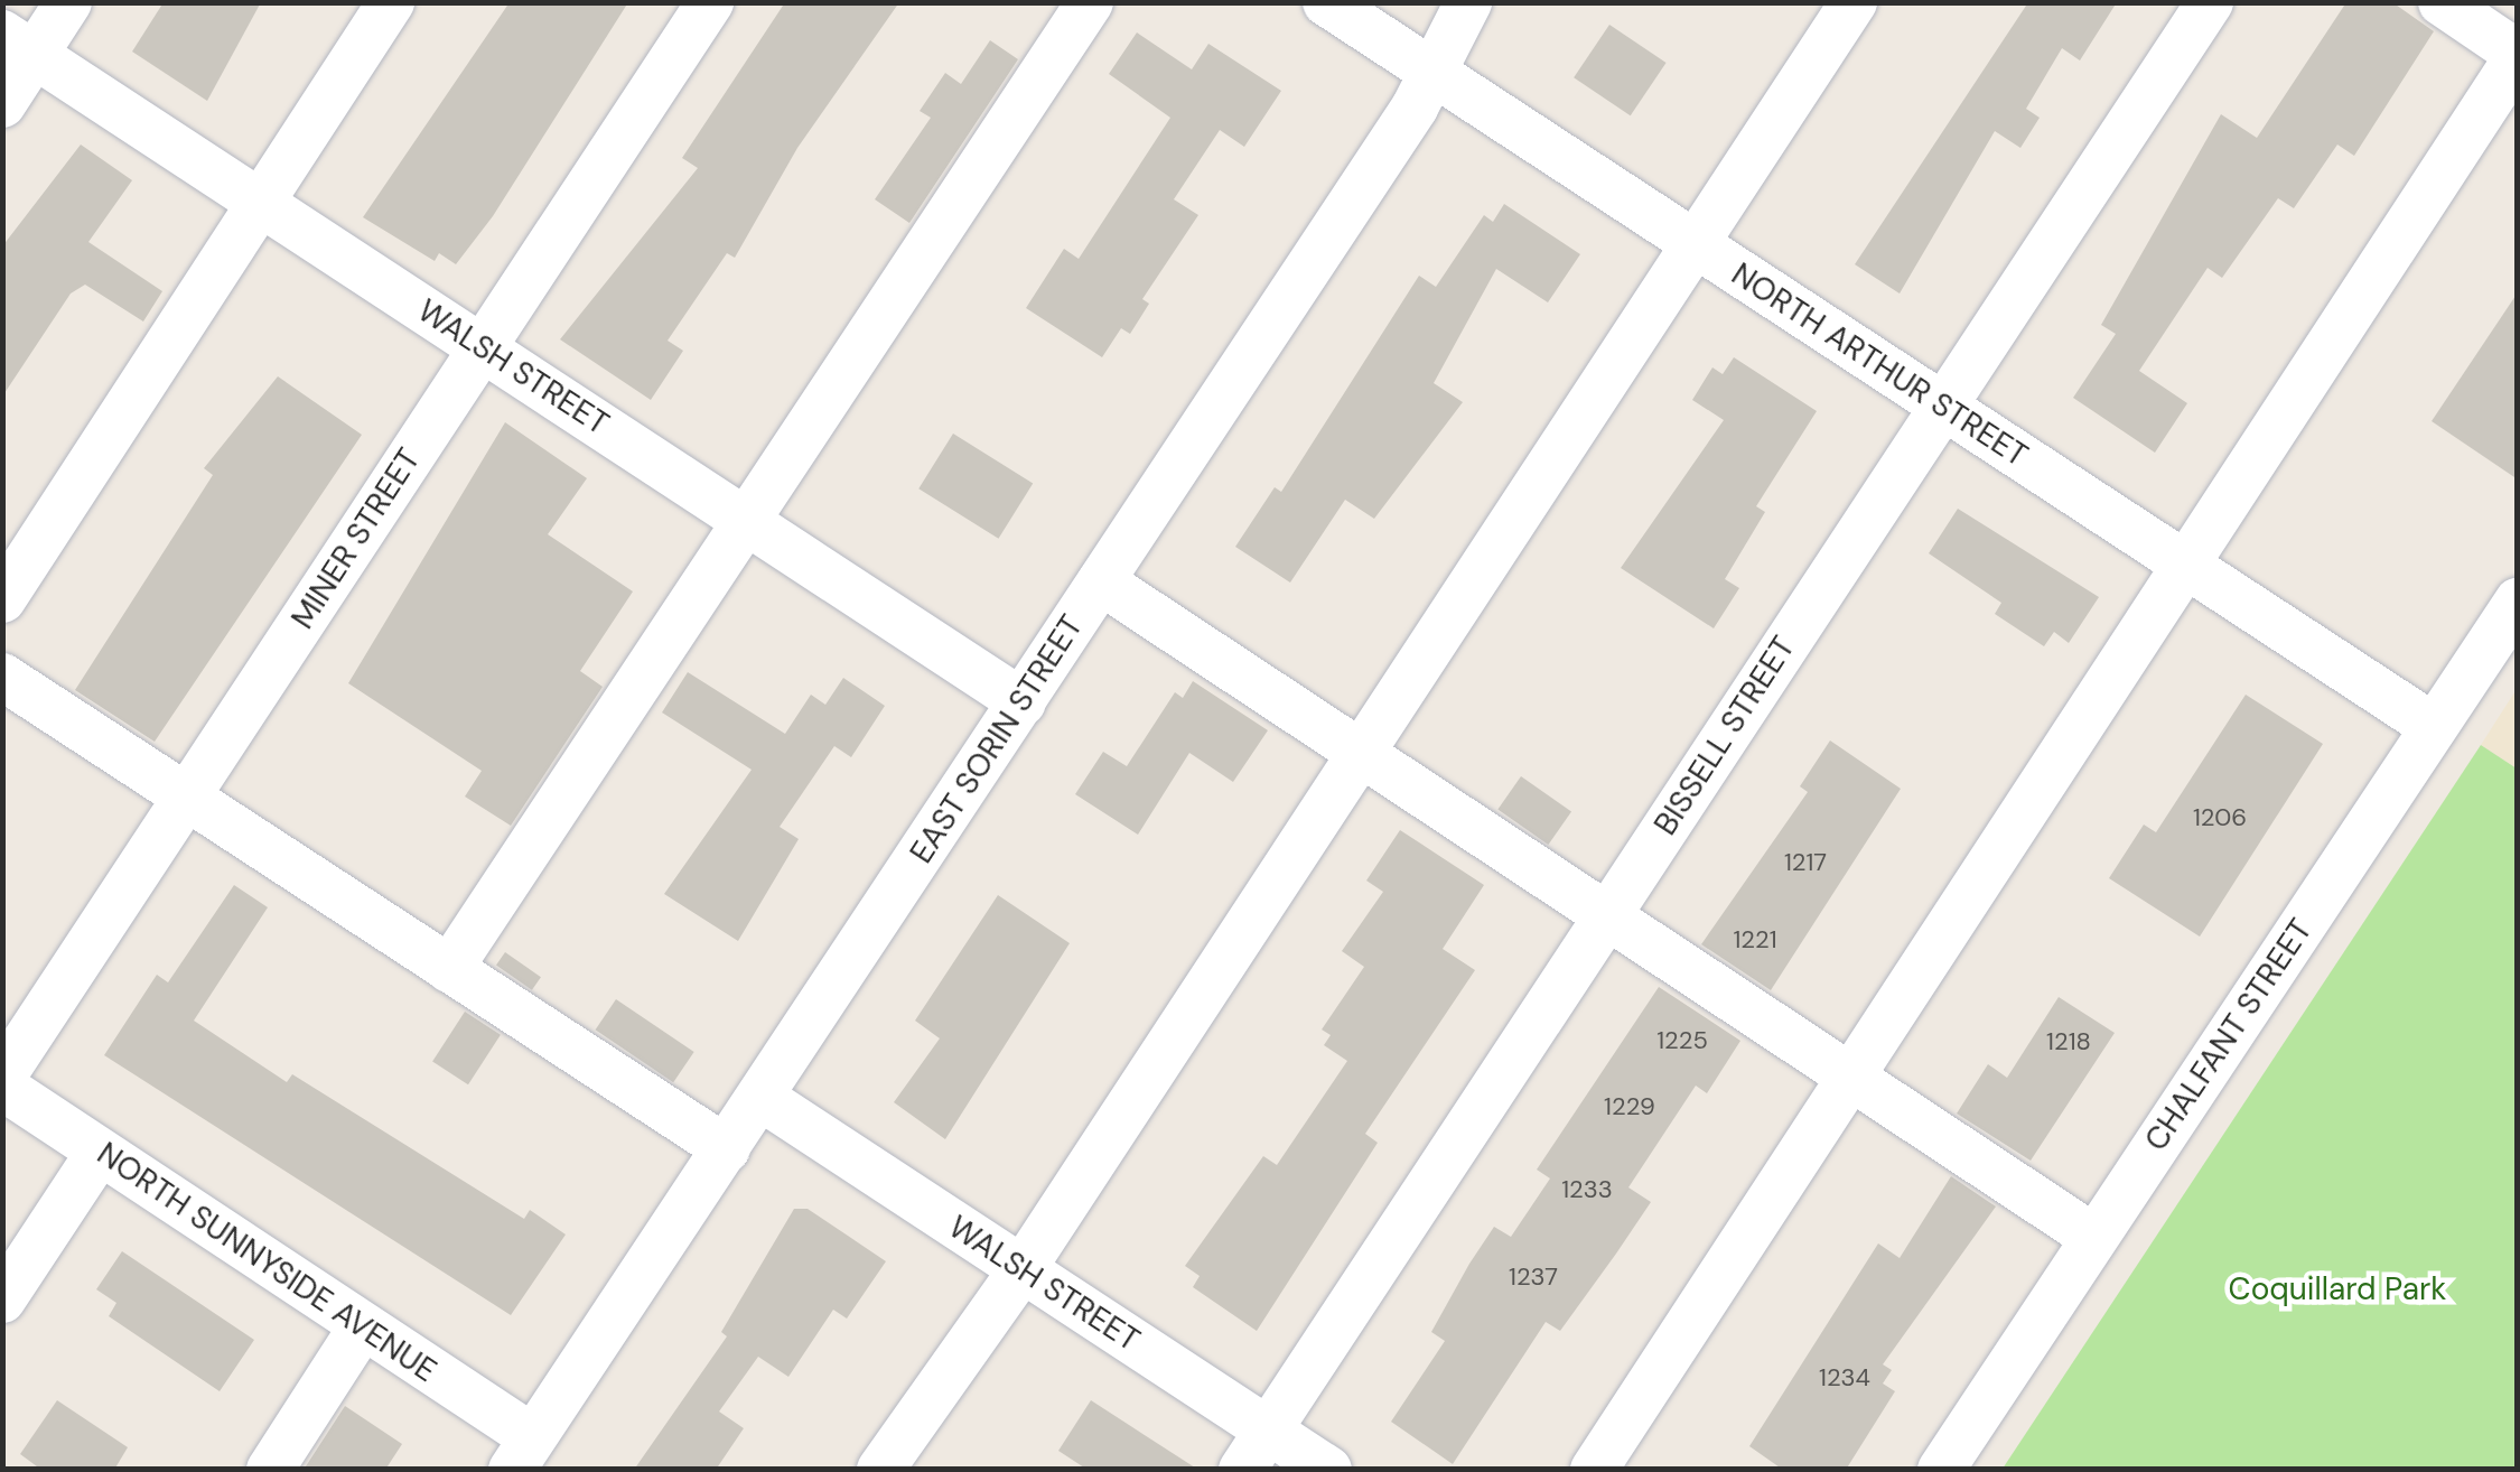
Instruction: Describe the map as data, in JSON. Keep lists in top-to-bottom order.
{
  "streets": {
    "street": [
      "NORTH ARTHUR STREET",
      "WALSH STREET",
      "MINER STREET",
      "BISSELL STREET",
      "EAST SORIN STREET",
      "CHALFANT STREET",
      "NORTH SUNNYSIDE AVENUE"
    ]
  },
  "crossings": [
    ["NORTH ARTHUR STREET", "BISSELL STREET"],
    ["NORTH ARTHUR STREET", "EAST SORIN STREET"],
    ["NORTH ARTHUR STREET", "CHALFANT STREET"],
    ["WALSH STREET", "MINER STREET"],
    ["WALSH STREET", "BISSELL STREET"],
    ["WALSH STREET", "EAST SORIN STREET"],
    ["EAST SORIN STREET", "NORTH SUNNYSIDE AVENUE"]
  ],
  "parks": ["Coquillard Park"],
  "house_numbers": [
    "1206",
    "1217",
    "1221",
    "1225",
    "1218",
    "1229",
    "1233",
    "1237",
    "1234"
  ]
}
